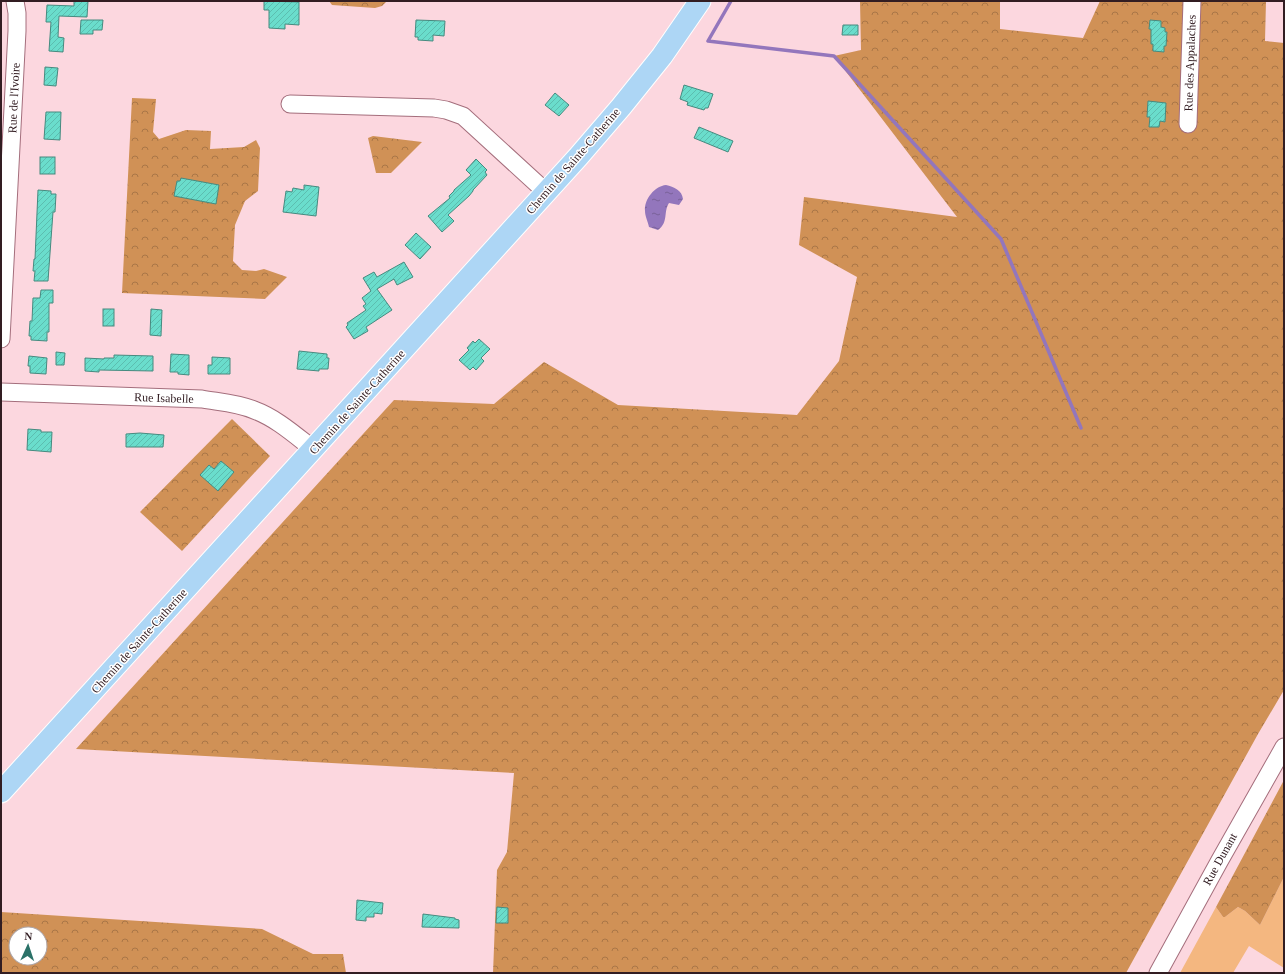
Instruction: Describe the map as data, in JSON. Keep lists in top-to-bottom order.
{
  "streets": {
    "main road": ["Chemin de Sainte-Catherine"],
    "street": [
      "Rue des Appalaches",
      "Rue de l'Ivoire",
      "Rue Isabelle",
      "Rue Dunant"
    ]
  },
  "crossings": [
    ["Chemin de Sainte-Catherine", "Rue Isabelle"]
  ],
  "north": "top"
}
